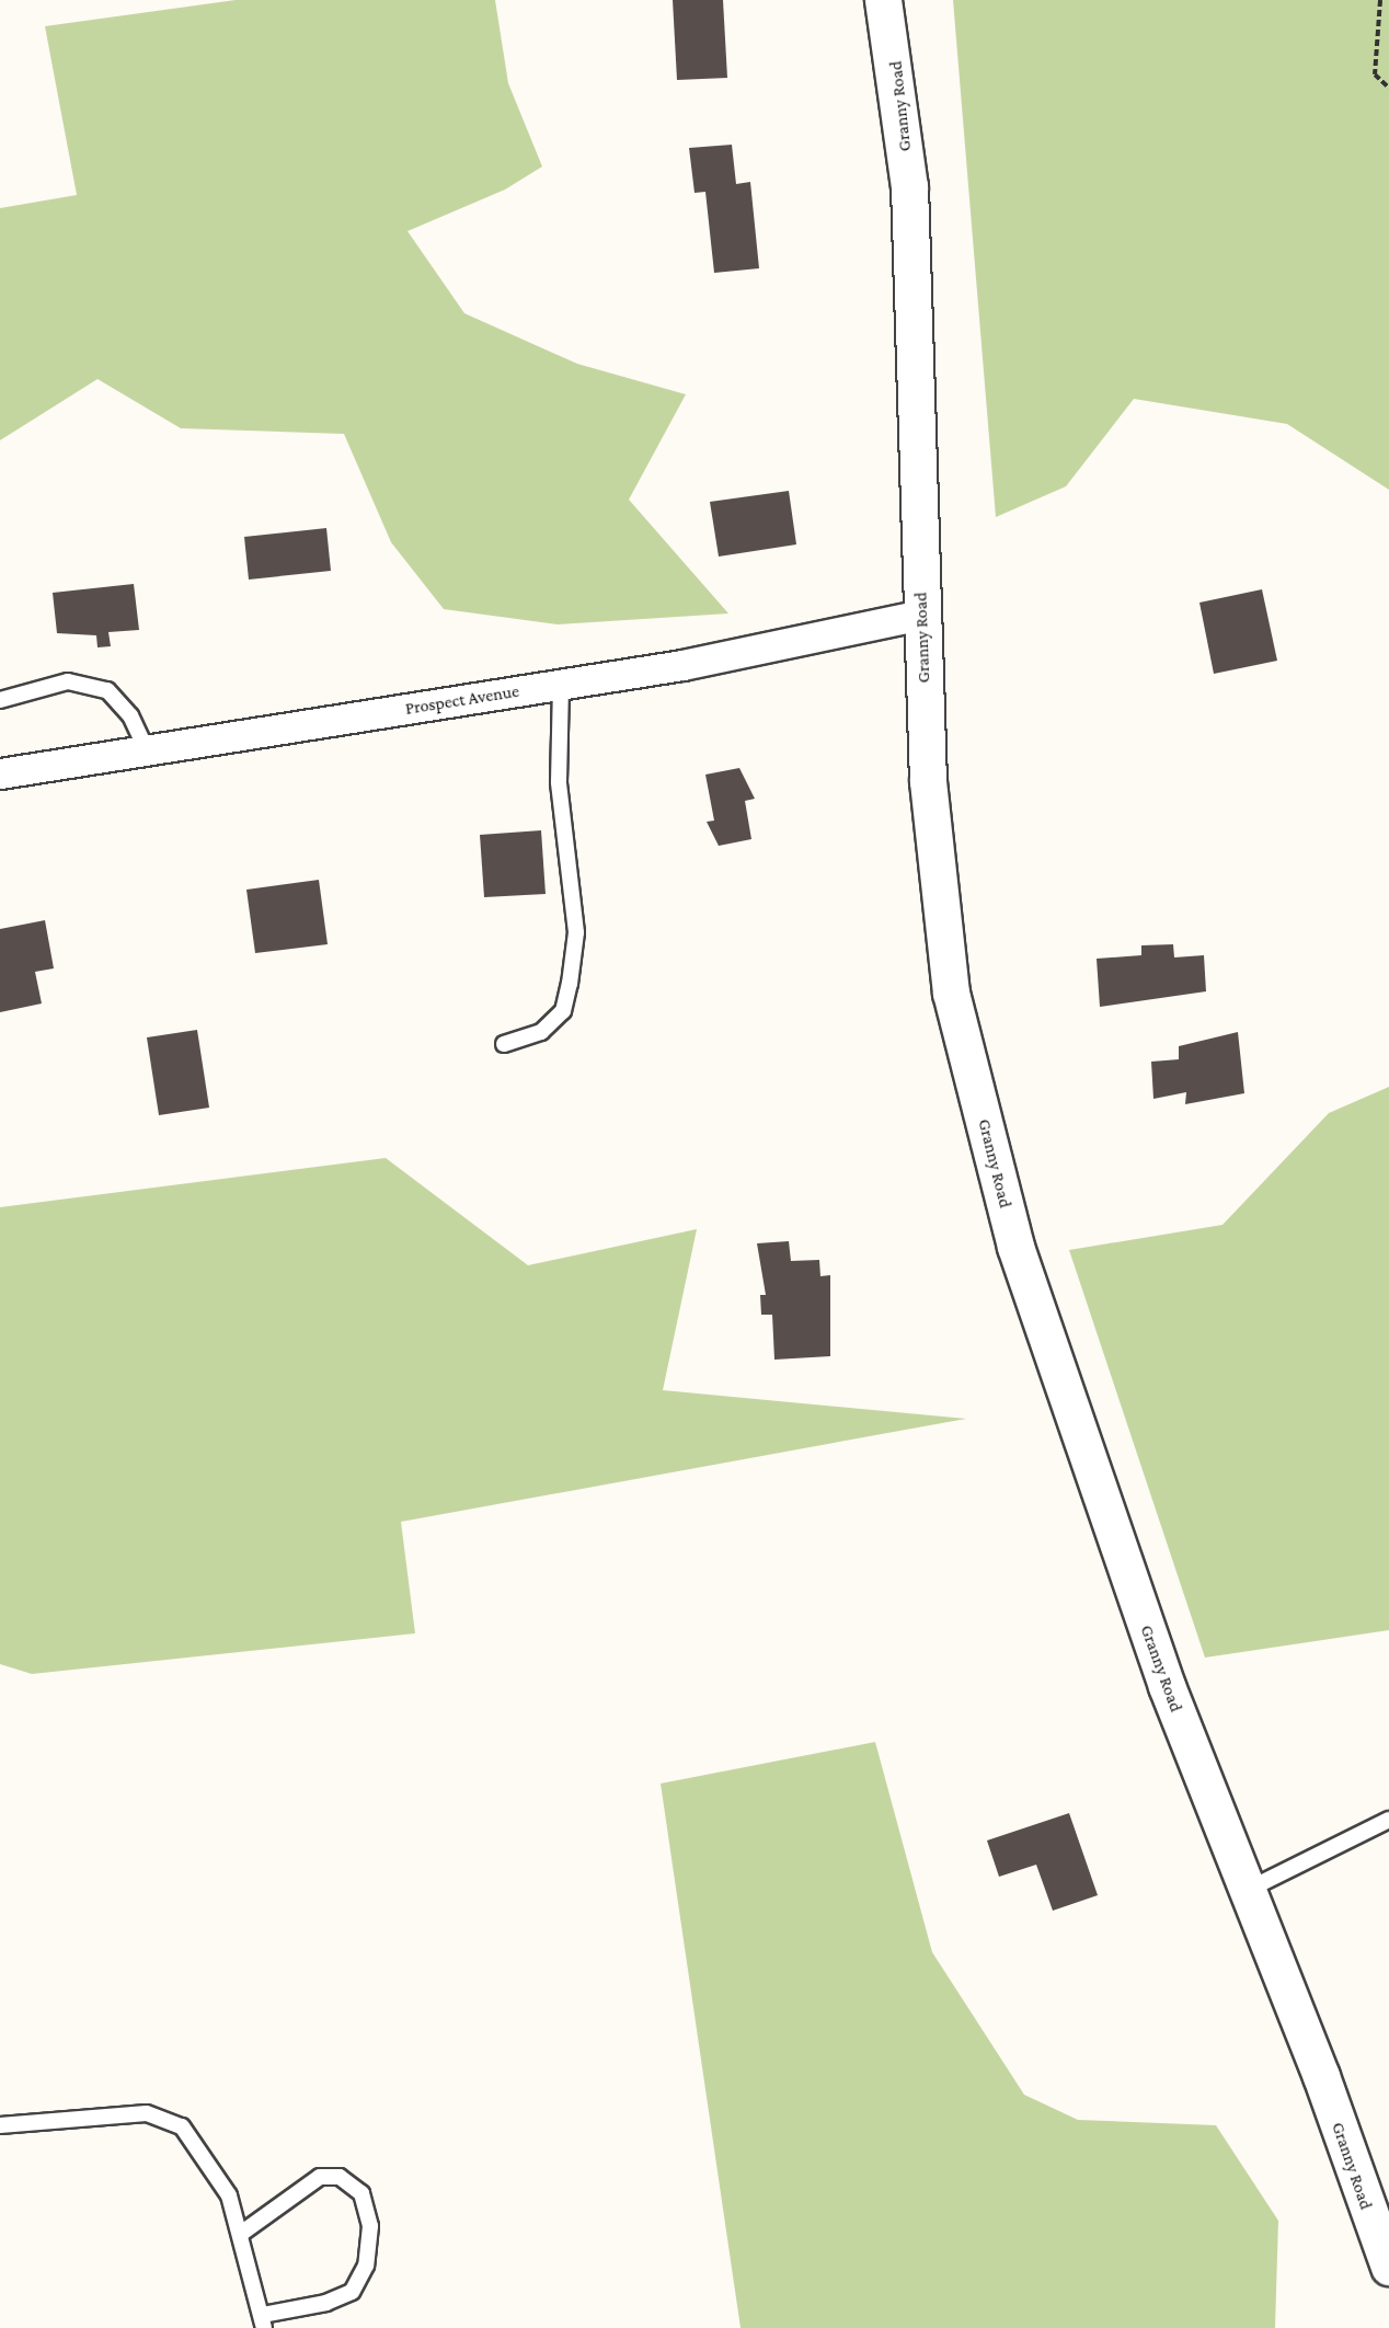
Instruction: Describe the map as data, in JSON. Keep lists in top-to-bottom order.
{
  "streets": {
    "street": ["Granny Road", "Prospect Avenue"]
  },
  "crossings": [
    ["Granny Road", "Prospect Avenue"]
  ]
}
